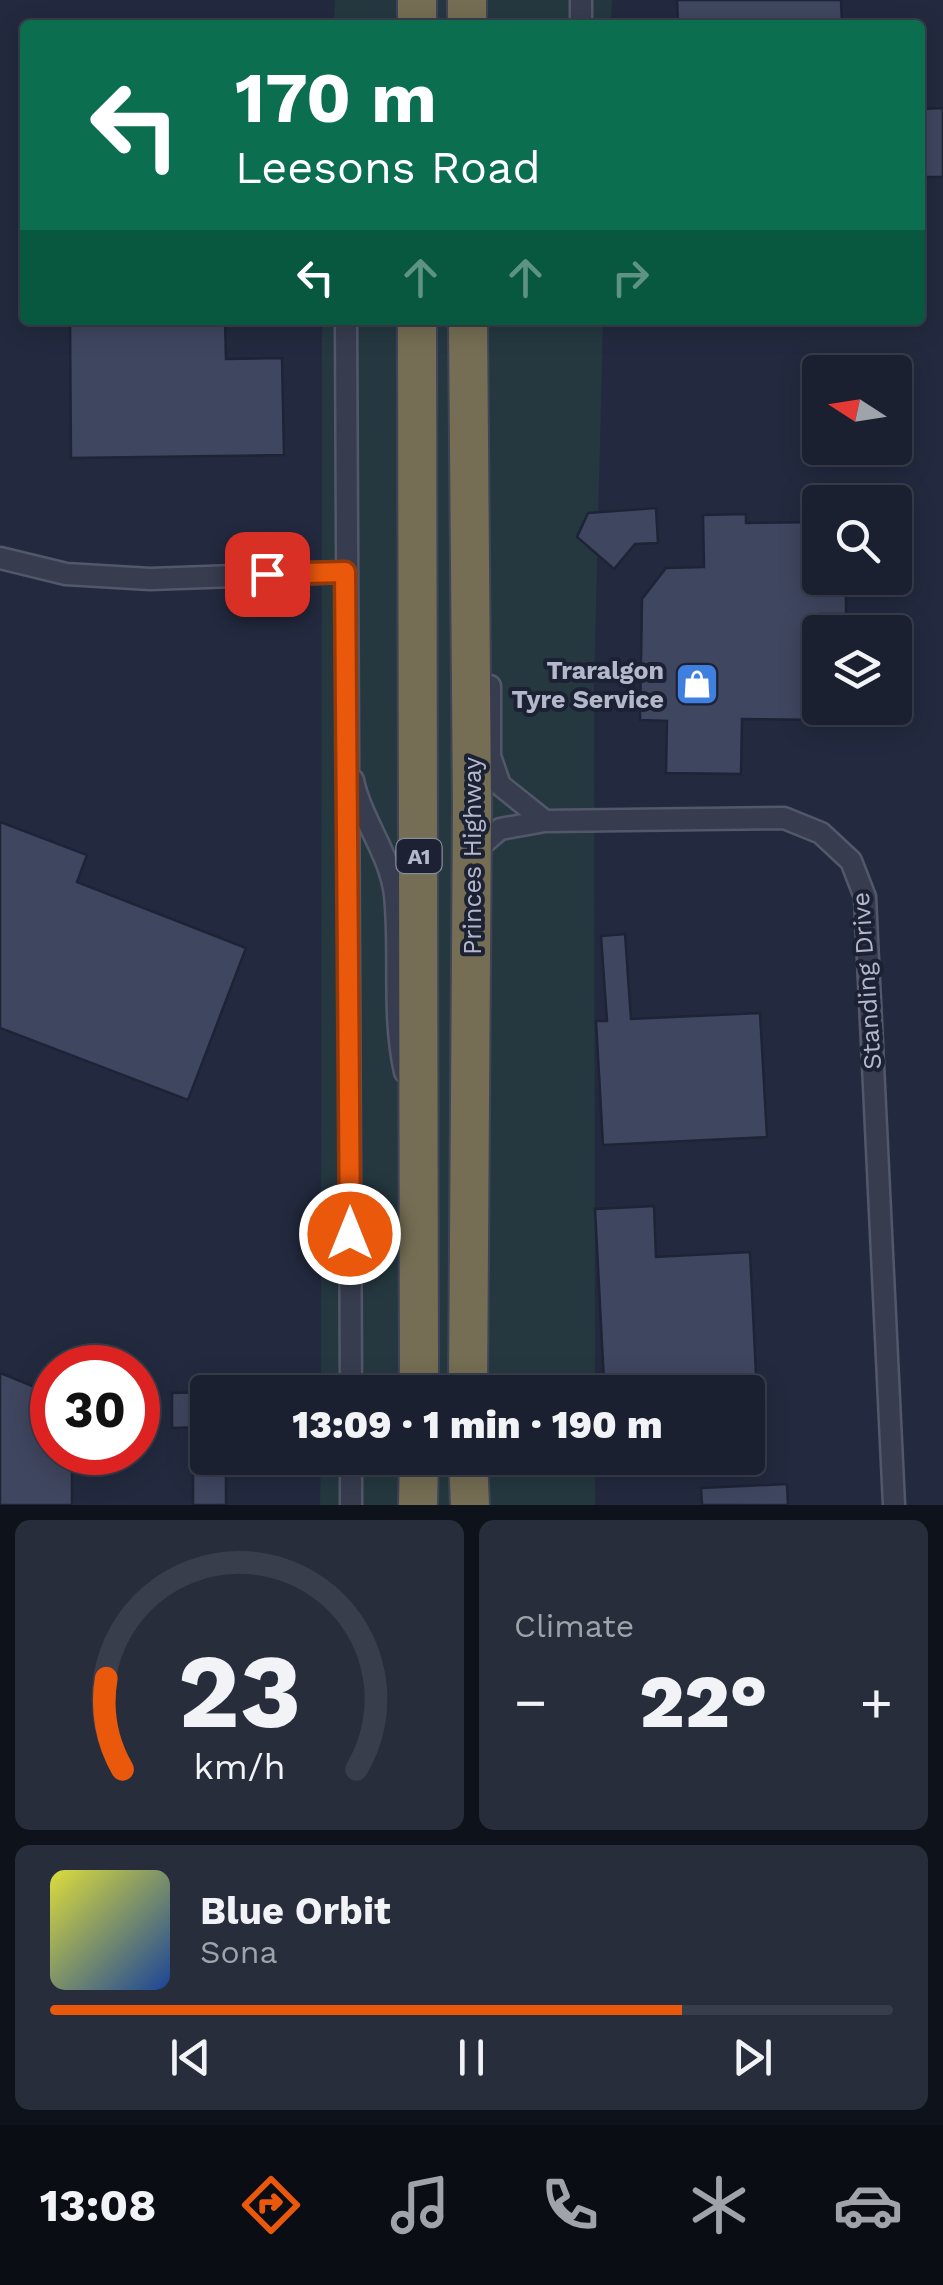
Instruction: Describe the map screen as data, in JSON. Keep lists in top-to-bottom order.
{
  "streets": {
    "highway": ["A1", "Princes Highway"],
    "street": ["Standing Drive"]
  },
  "crossings": [
    ["Princes Highway", "Standing Drive"]
  ],
  "places": {
    "shop": ["Traralgon Tyre Service"]
  },
  "north": "left",
  "page": {
    "turn": ["170 m", "Leesons Road"],
    "limit": "30",
    "trip": "13:09 · 1 min · 190 m",
    "tile": "Climate",
    "heat": ["−", "22°", "+"],
    "song": ["Blue Orbit", "Sona"],
    "tabs": "13:08",
    "gauge": ["23", "km/h"]
  }
}
